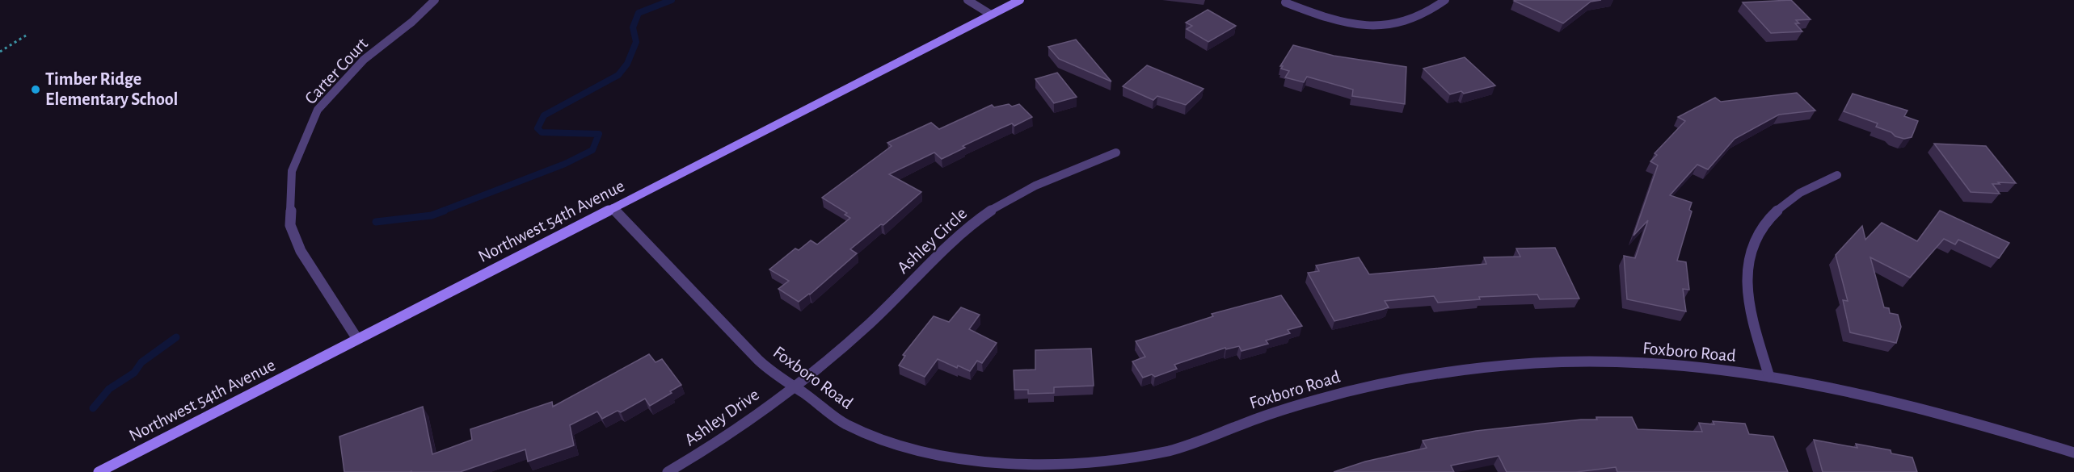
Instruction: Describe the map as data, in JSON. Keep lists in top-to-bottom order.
{
  "streets": {
    "street": [
      "Carter Court",
      "Northwest 54th Avenue",
      "Ashley Circle",
      "Foxboro Road",
      "Ashley Drive"
    ]
  },
  "crossings": [
    ["Carter Court", "Northwest 54th Avenue"],
    ["Northwest 54th Avenue", "Foxboro Road"],
    ["Ashley Circle", "Foxboro Road"],
    ["Ashley Circle", "Ashley Drive"],
    ["Foxboro Road", "Ashley Drive"]
  ],
  "places": ["Timber Ridge Elementary School"]
}
